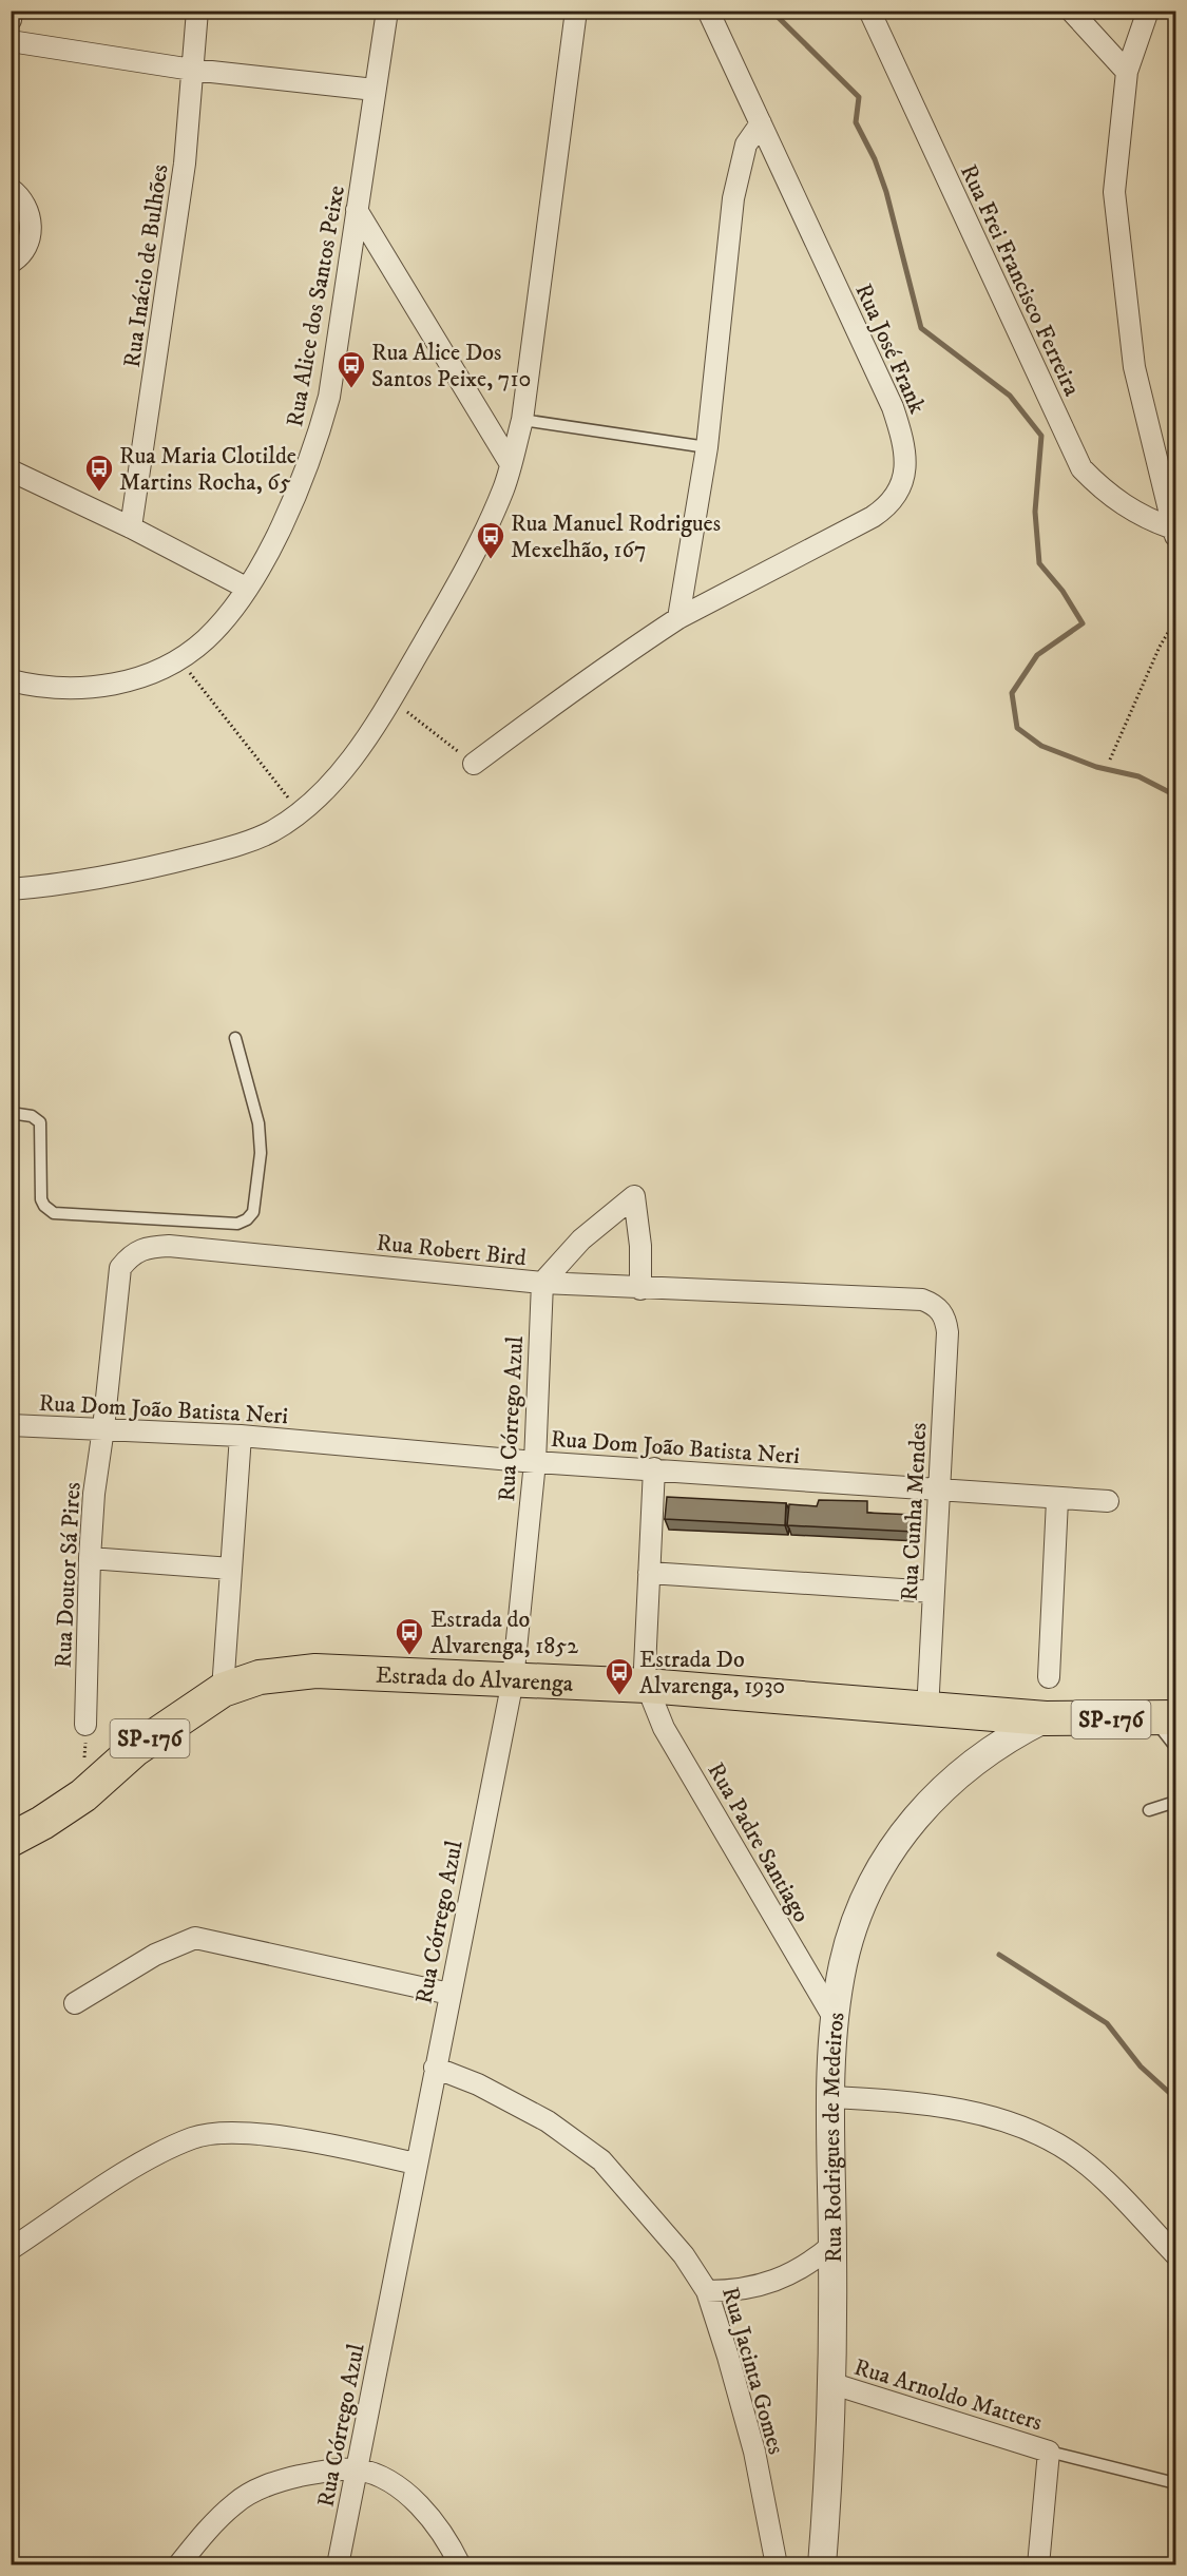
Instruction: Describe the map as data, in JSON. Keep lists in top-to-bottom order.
{
  "streets": {
    "main road": ["Estrada do Alvarenga", "SP-176"],
    "street": [
      "Rua Inácio de Bulhões",
      "Rua Frei Francisco Ferreira",
      "Rua Alice dos Santos Peixe",
      "Rua José Frank",
      "Rua Robert Bird",
      "Rua Dom João Batista Neri",
      "Rua Córrego Azul",
      "Rua Cunha Mendes",
      "Rua Doutor Sá Pires",
      "Rua Padre Santiago",
      "Rua Rodrigues de Medeiros",
      "Rua Jacinta Gomes",
      "Rua Arnoldo Matters"
    ]
  },
  "crossings": [
    ["Rua Robert Bird", "Rua Dom João Batista Neri"],
    ["Rua Robert Bird", "Rua Córrego Azul"],
    ["Rua Robert Bird", "Rua Cunha Mendes"],
    ["Rua Robert Bird", "Rua Doutor Sá Pires"],
    ["Rua Dom João Batista Neri", "Rua Córrego Azul"],
    ["Rua Dom João Batista Neri", "Rua Cunha Mendes"],
    ["Rua Dom João Batista Neri", "Rua Doutor Sá Pires"],
    ["Rua Dom João Batista Neri", "Rua Padre Santiago"],
    ["Rua Córrego Azul", "Estrada do Alvarenga"],
    ["Rua Córrego Azul", "Rua Jacinta Gomes"],
    ["Rua Cunha Mendes", "Estrada do Alvarenga"],
    ["Estrada do Alvarenga", "Rua Padre Santiago"],
    ["Estrada do Alvarenga", "Rua Rodrigues de Medeiros"],
    ["Rua Padre Santiago", "Rua Rodrigues de Medeiros"],
    ["Rua Rodrigues de Medeiros", "Rua Arnoldo Matters"]
  ],
  "places": {
    "bus stop": [
      "Rua Alice Dos Santos Peixe, 710",
      "Rua Maria Clotilde Martins Rocha, 65",
      "Rua Manuel Rodrigues Mexelhão, 167",
      "Estrada do Alvarenga, 1852",
      "Estrada Do Alvarenga, 1930"
    ]
  }
}
